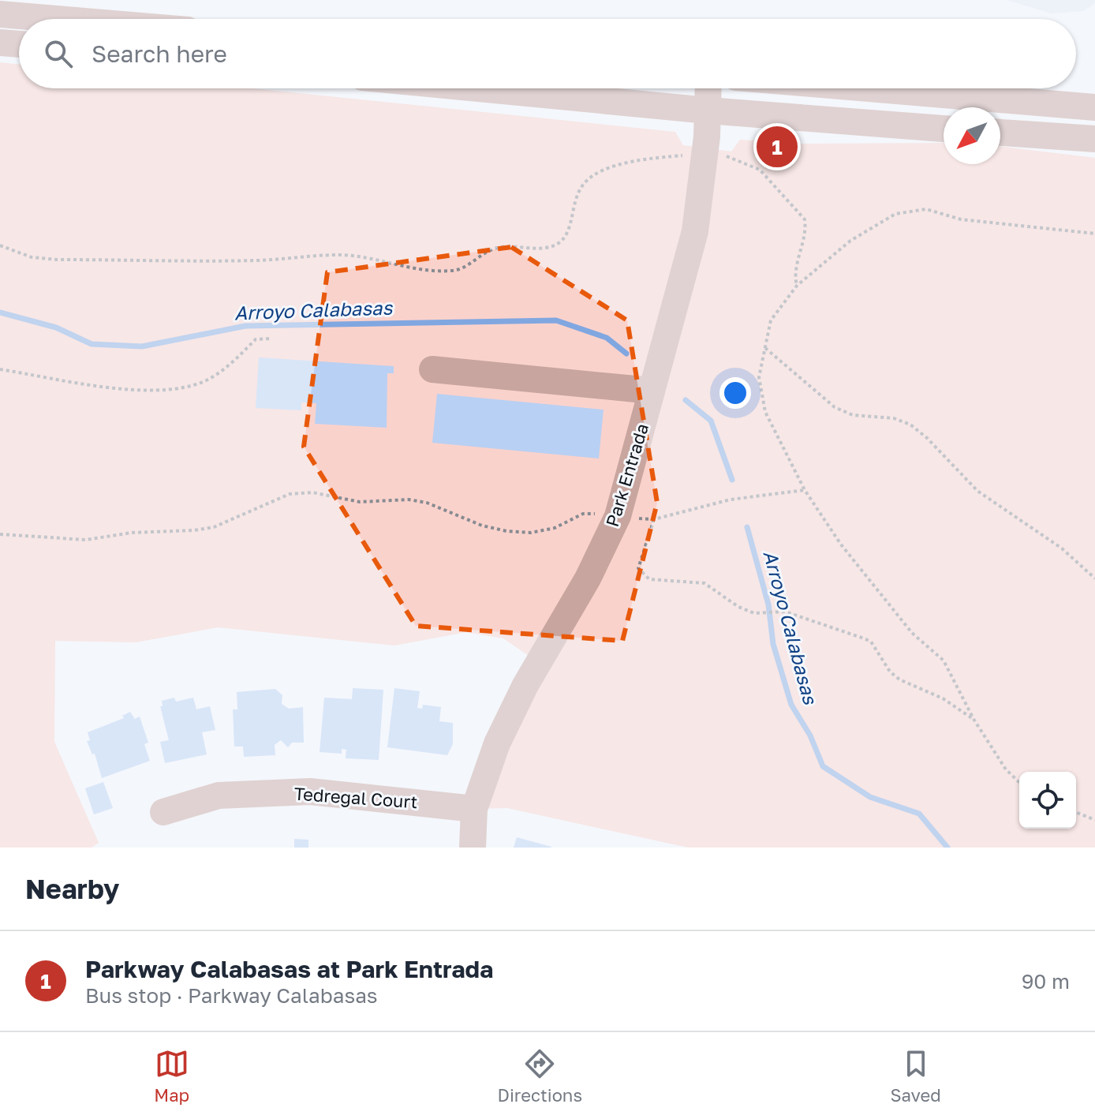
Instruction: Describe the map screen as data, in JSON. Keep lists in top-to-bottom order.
{
  "streets": {
    "street": ["Park Entrada", "Tedregal Court"]
  },
  "crossings": [
    ["Park Entrada", "Tedregal Court"]
  ],
  "water": ["Arroyo Calabasas"],
  "north": "bottom left",
  "page": {
    "search": "Search here",
    "pins": "1",
    "heading": "Nearby",
    "list": [
      {
        "mark": "1",
        "name": "Parkway Calabasas at Park Entrada",
        "note": "Bus stop · Parkway Calabasas",
        "value": "90 m"
      }
    ],
    "nav": ["Map", "Directions", "Saved"]
  }
}
